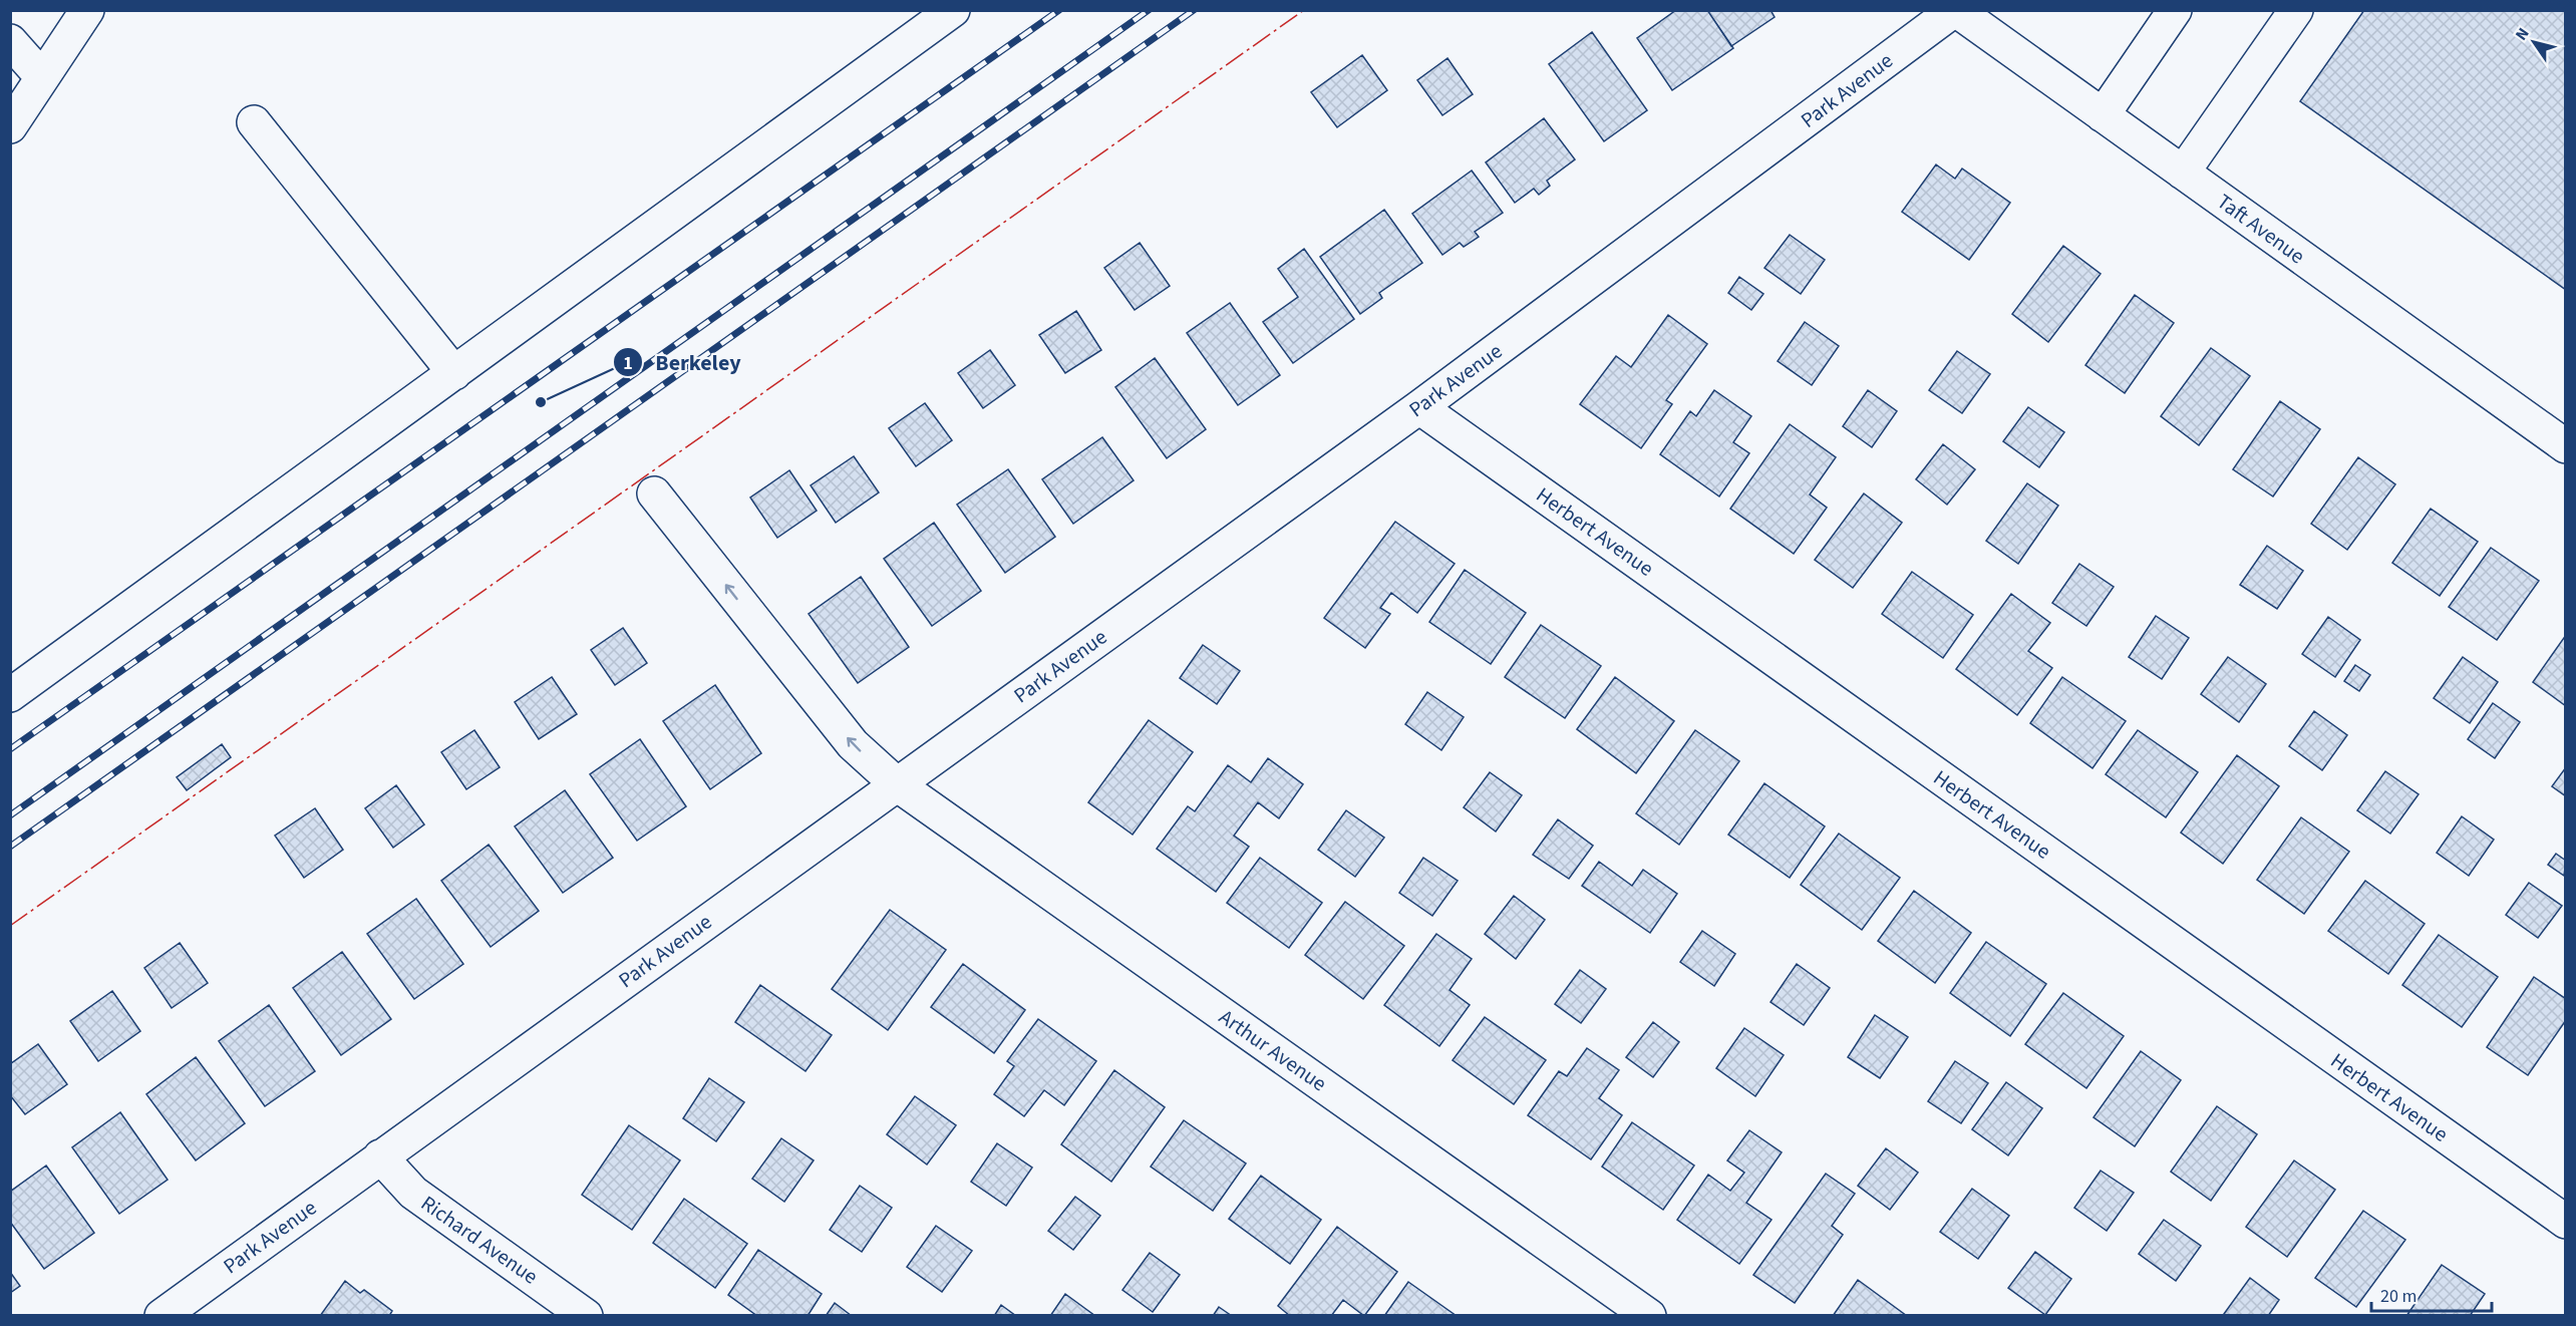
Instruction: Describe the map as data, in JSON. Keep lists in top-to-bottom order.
{
  "streets": {
    "street": [
      "Park Avenue",
      "Taft Avenue",
      "Herbert Avenue",
      "Arthur Avenue",
      "Richard Avenue"
    ]
  },
  "crossings": [
    ["Park Avenue", "Taft Avenue"],
    ["Park Avenue", "Herbert Avenue"],
    ["Park Avenue", "Arthur Avenue"],
    ["Park Avenue", "Richard Avenue"]
  ],
  "places": ["Berkeley"],
  "scale_bar": "20 m",
  "north": "top left"
}
